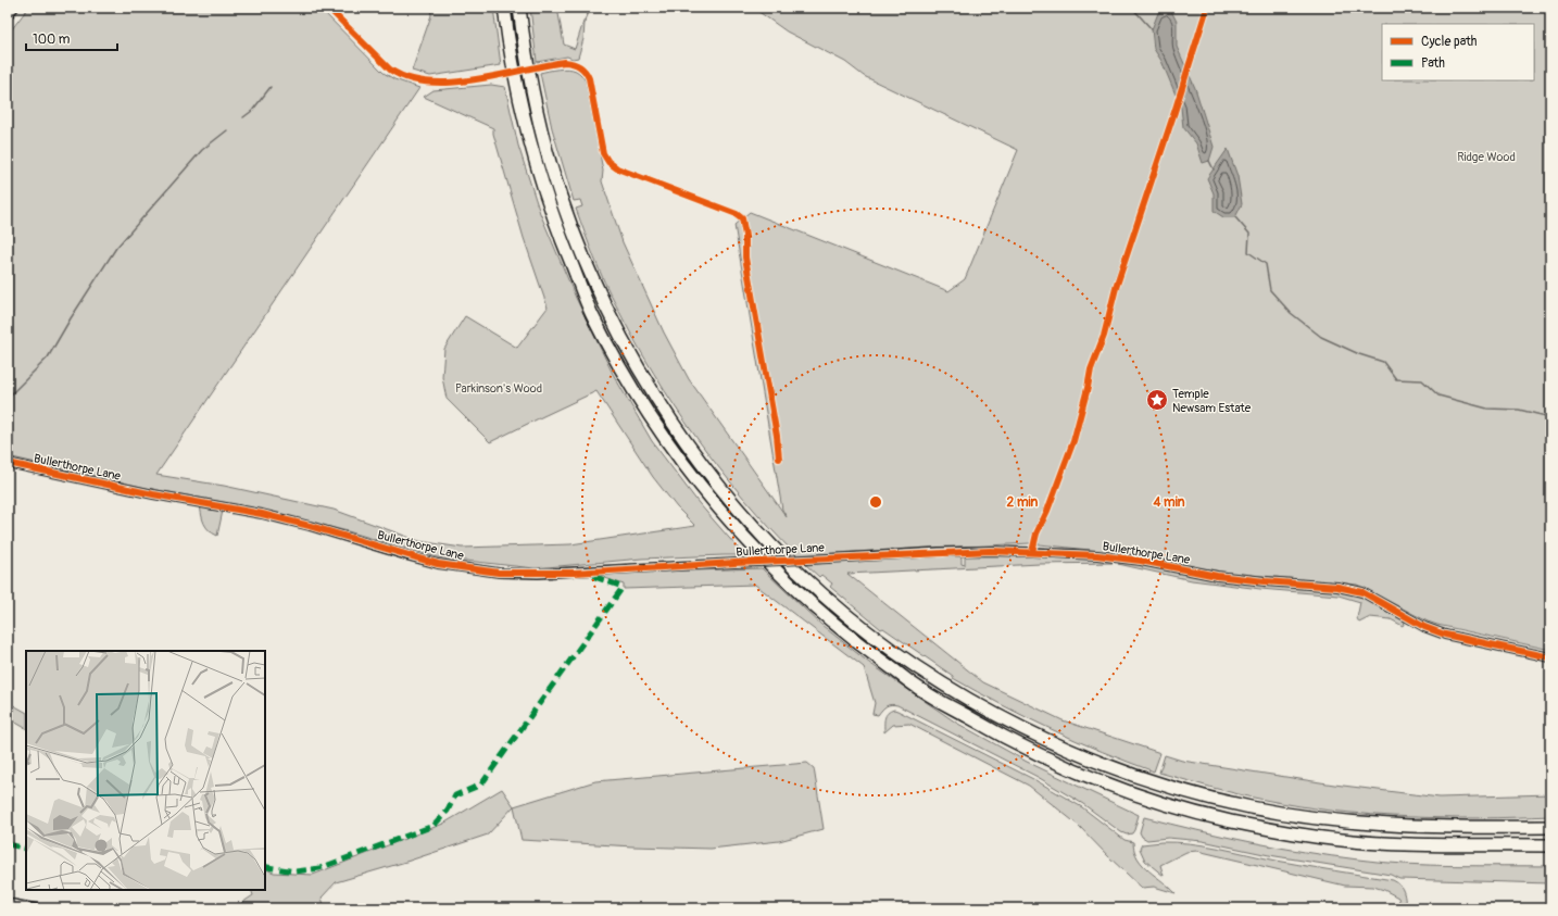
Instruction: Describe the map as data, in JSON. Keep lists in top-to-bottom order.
{
  "streets": {
    "street": ["Bullerthorpe Lane"]
  },
  "parks": ["Ridge Wood", "Parkinson's Wood"],
  "places": {
    "place": ["Temple Newsam Estate"]
  },
  "legend": ["Cycle path", "Path"],
  "scale_bar": "100 m",
  "rings": ["2 min", "4 min"]
}
